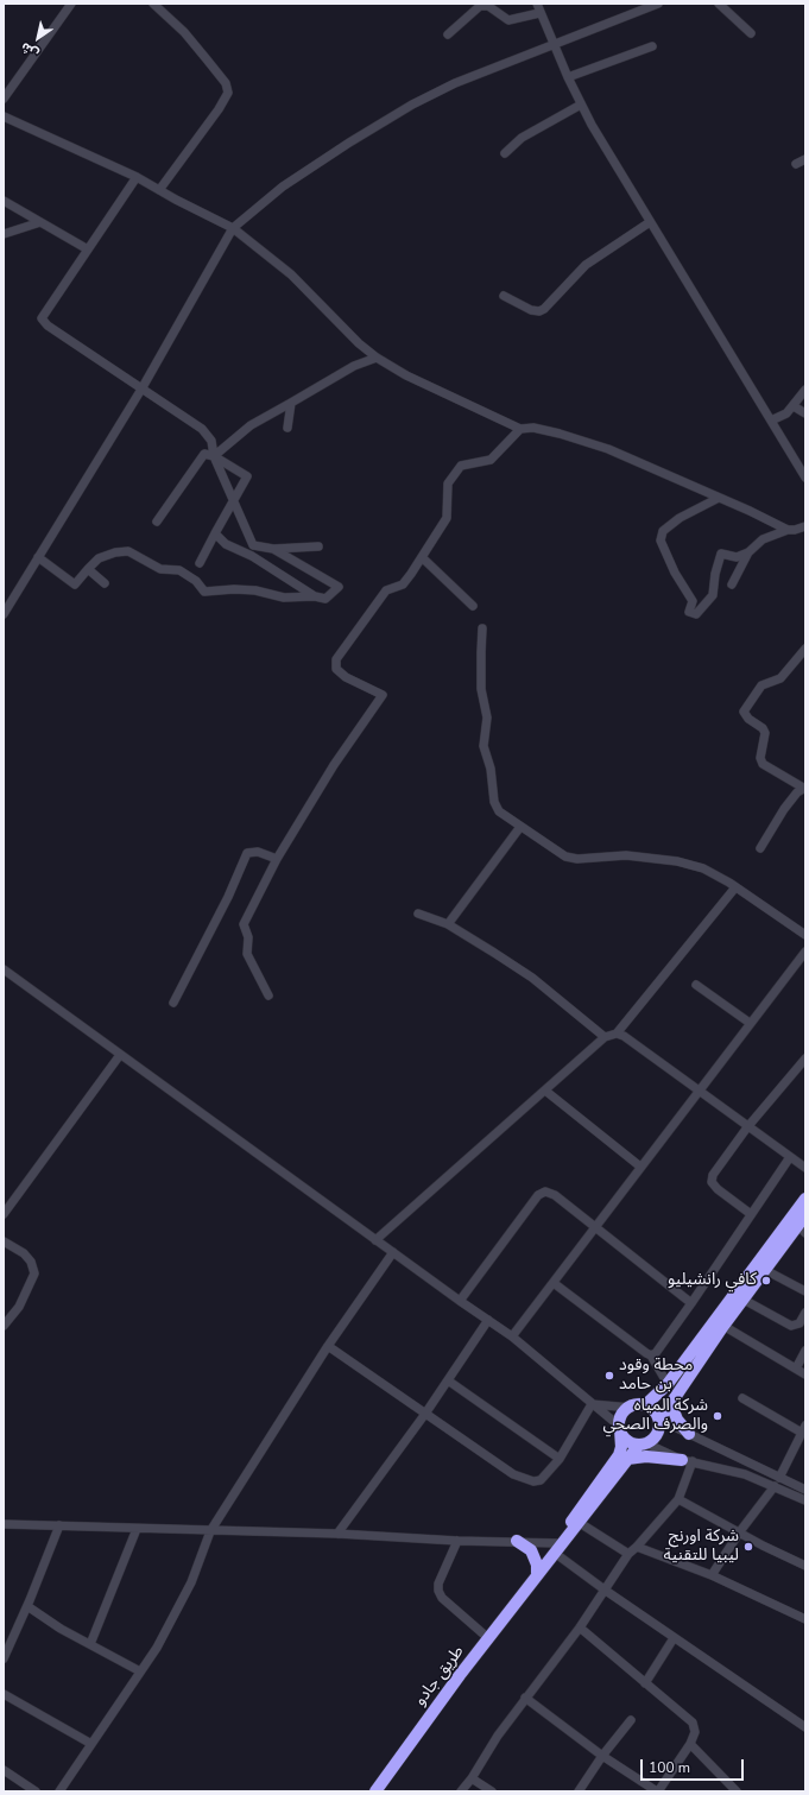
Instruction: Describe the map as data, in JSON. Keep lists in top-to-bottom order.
{
  "streets": {
    "highway": ["طريق جادو"]
  },
  "places": [
    "كافي رانشيليو",
    "محطة وقود بن حامد",
    "شركة المياه والصرف الصحي",
    "شركة اورنج ليبيا للتقنية"
  ],
  "scale_bar": "100 m",
  "north": "bottom left"
}
